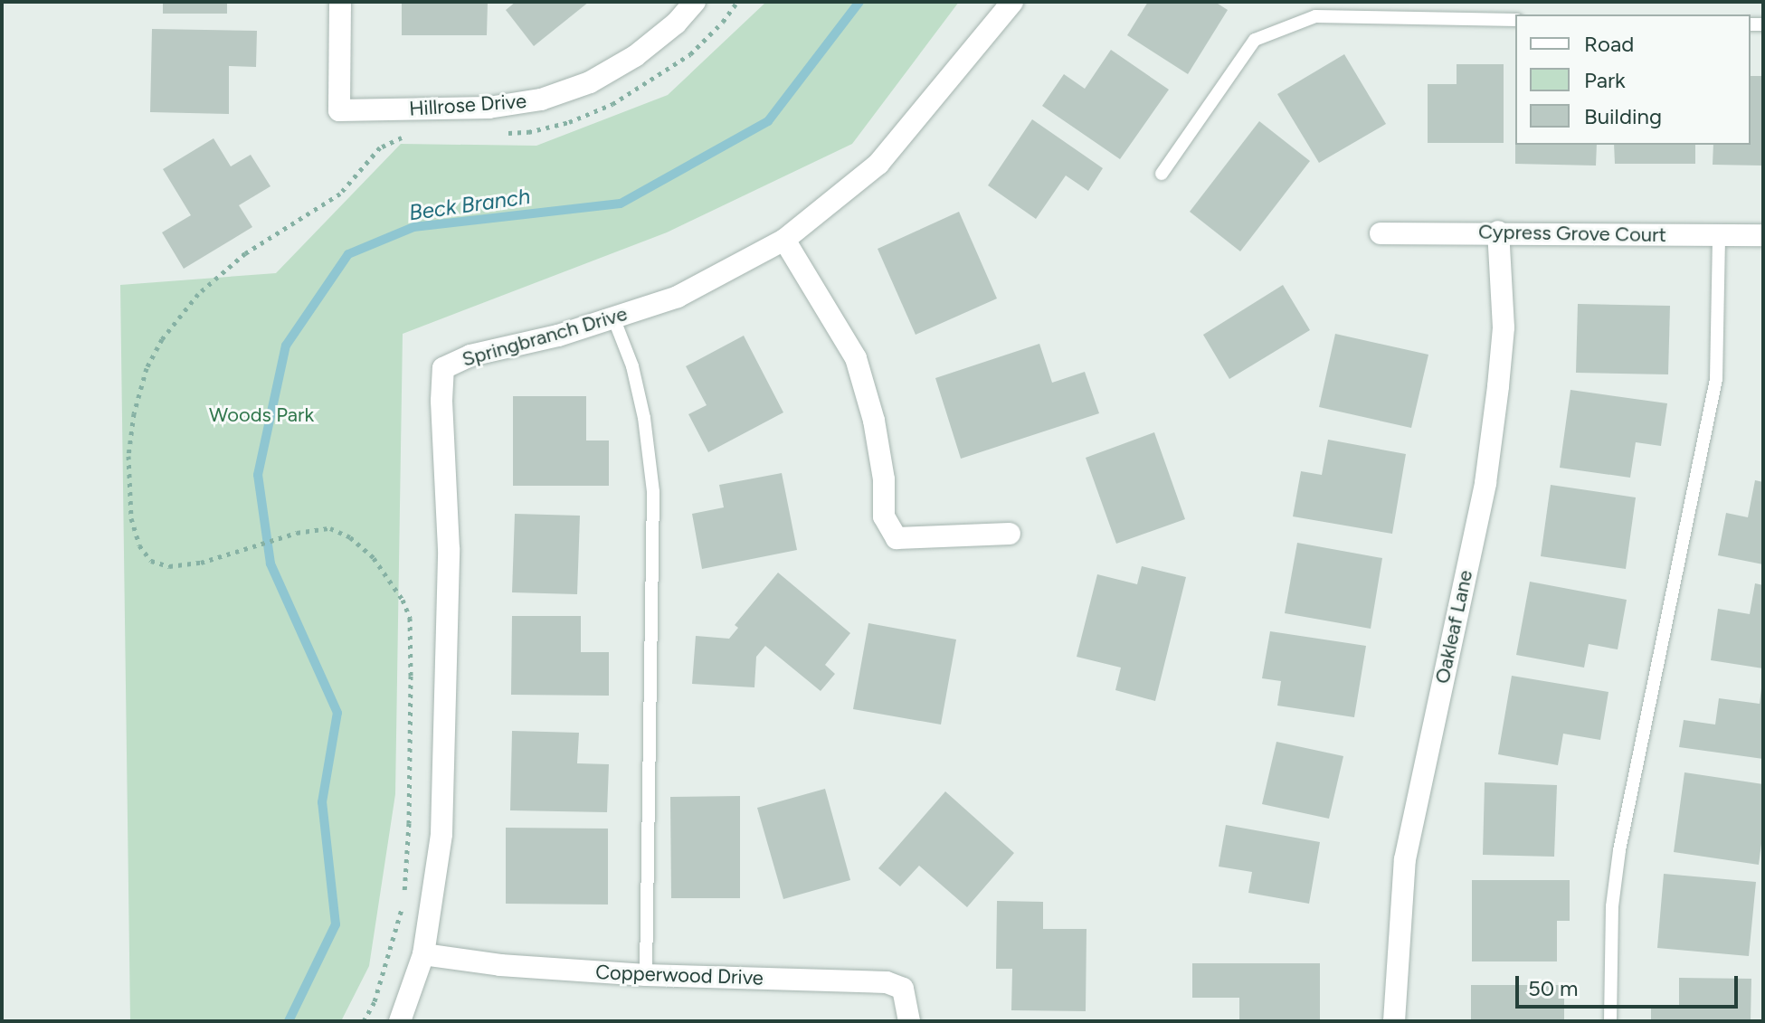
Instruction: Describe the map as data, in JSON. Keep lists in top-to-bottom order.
{
  "streets": {
    "street": [
      "Hillrose Drive",
      "Cypress Grove Court",
      "Springbranch Drive",
      "Oakleaf Lane",
      "Copperwood Drive"
    ]
  },
  "crossings": [
    ["Cypress Grove Court", "Oakleaf Lane"],
    ["Springbranch Drive", "Copperwood Drive"]
  ],
  "water": ["Beck Branch"],
  "parks": ["Woods Park"],
  "legend": ["Road", "Park", "Building"],
  "scale_bar": "50 m"
}
